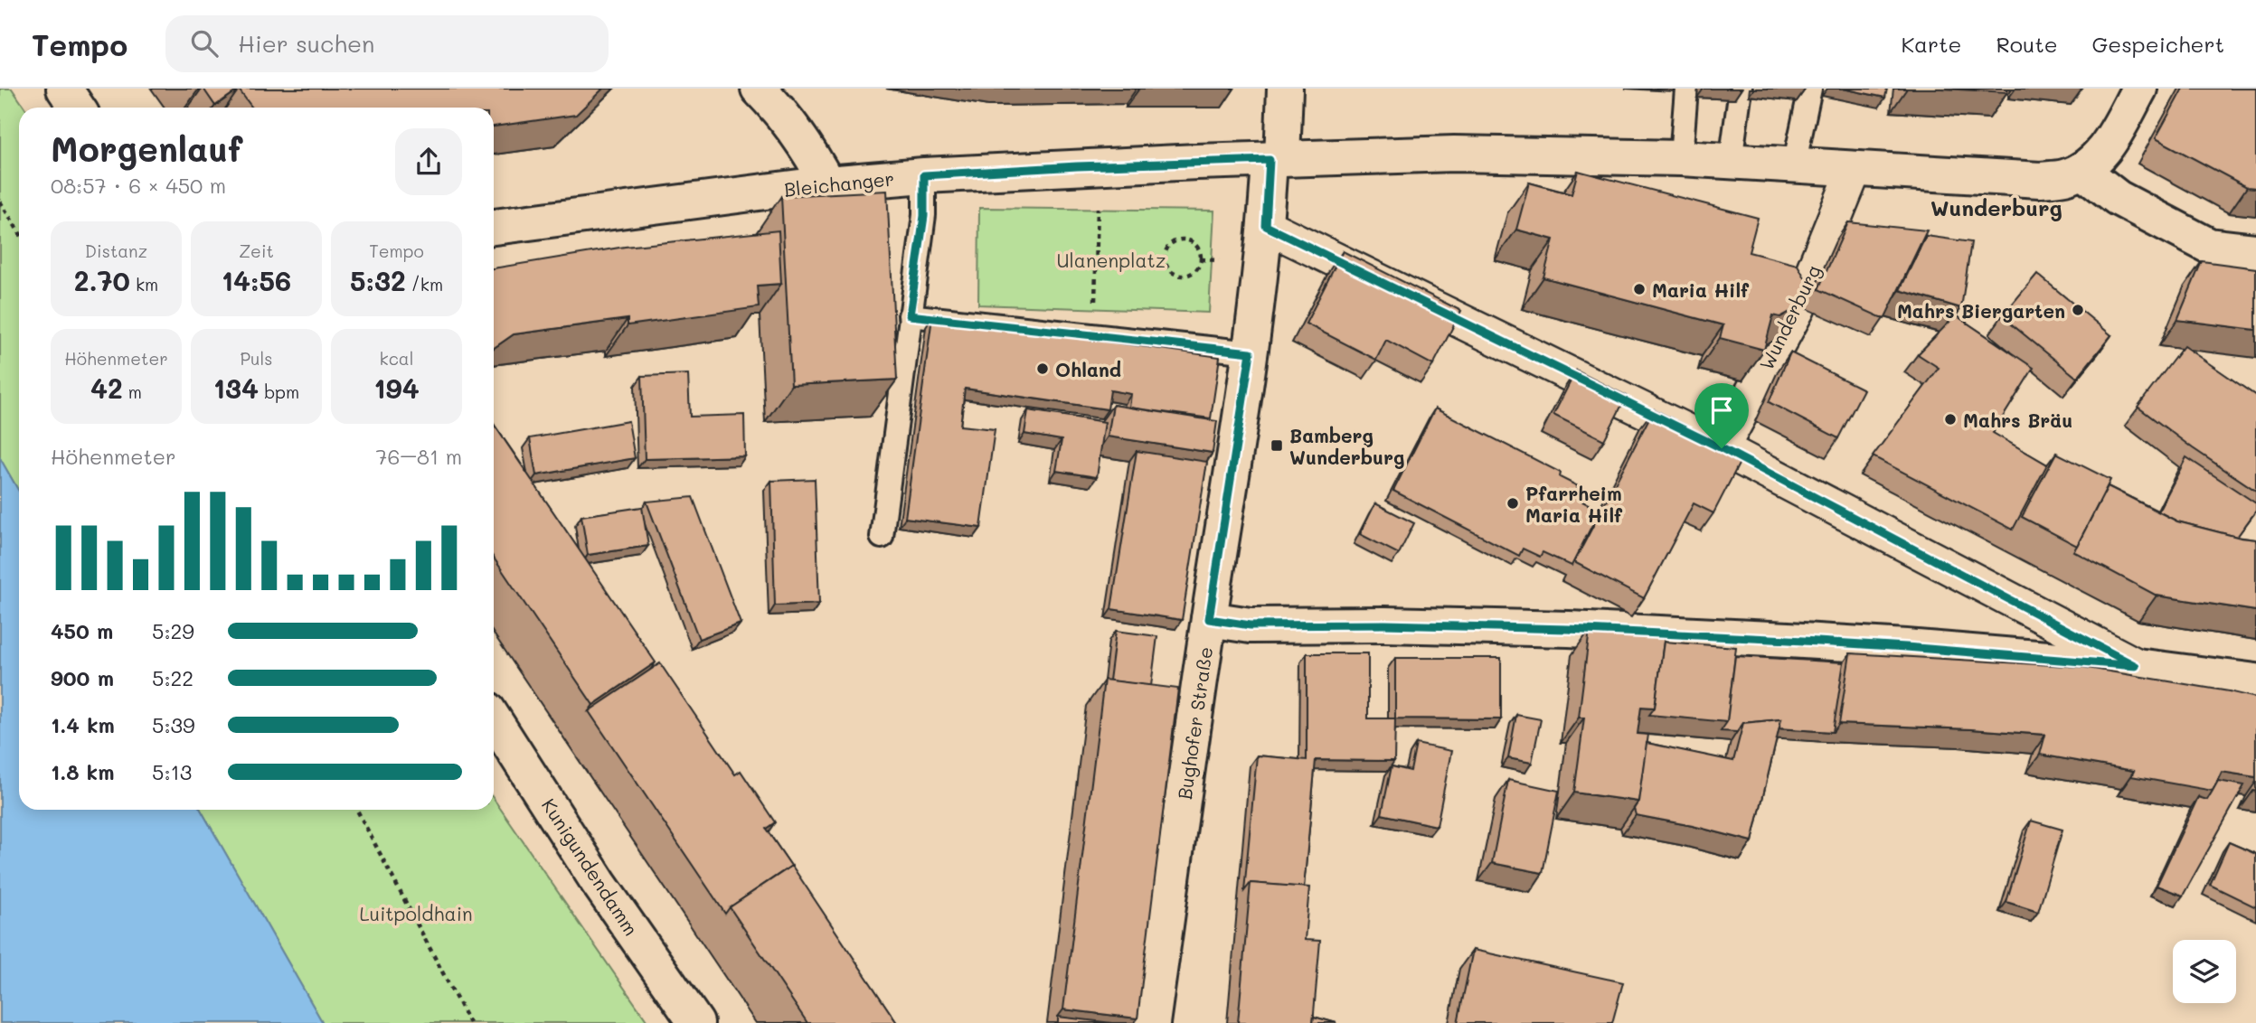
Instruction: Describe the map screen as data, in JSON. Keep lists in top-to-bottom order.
{
  "streets": {
    "street": [
      "Bleichanger",
      "Wunderburg",
      "Bughofer Straße",
      "Kunigundendamm"
    ]
  },
  "crossings": [
    ["Bleichanger", "Bughofer Straße"]
  ],
  "districts": ["Wunderburg"],
  "parks": ["Ulanenplatz", "Luitpoldhain"],
  "places": {
    "other": [
      "Maria Hilf",
      "Mahrs Biergarten",
      "Ohland",
      "Mahrs Bräu",
      "Pfarrheim Maria Hilf"
    ],
    "transit": ["Bamberg Wunderburg"]
  },
  "page": {
    "header": "Tempo",
    "search": "Hier suchen",
    "nav": ["Karte", "Route", "Gespeichert"],
    "heading": ["Morgenlauf", "08:57 · 6 × 450 m"],
    "stats": [
      ["Distanz", "2.70 km"],
      ["Zeit", "14:56"],
      ["Tempo", "5:32 /km"],
      ["Höhenmeter", "42 m"],
      ["Puls", "134 bpm"],
      ["kcal", "194"]
    ],
    "chart": ["Höhenmeter", "76–81 m"],
    "list": [
      {
        "name": "450 m",
        "note": "5:29"
      },
      {
        "name": "900 m",
        "note": "5:22"
      },
      {
        "name": "1.4 km",
        "note": "5:39"
      },
      {
        "name": "1.8 km",
        "note": "5:13"
      }
    ]
  }
}
